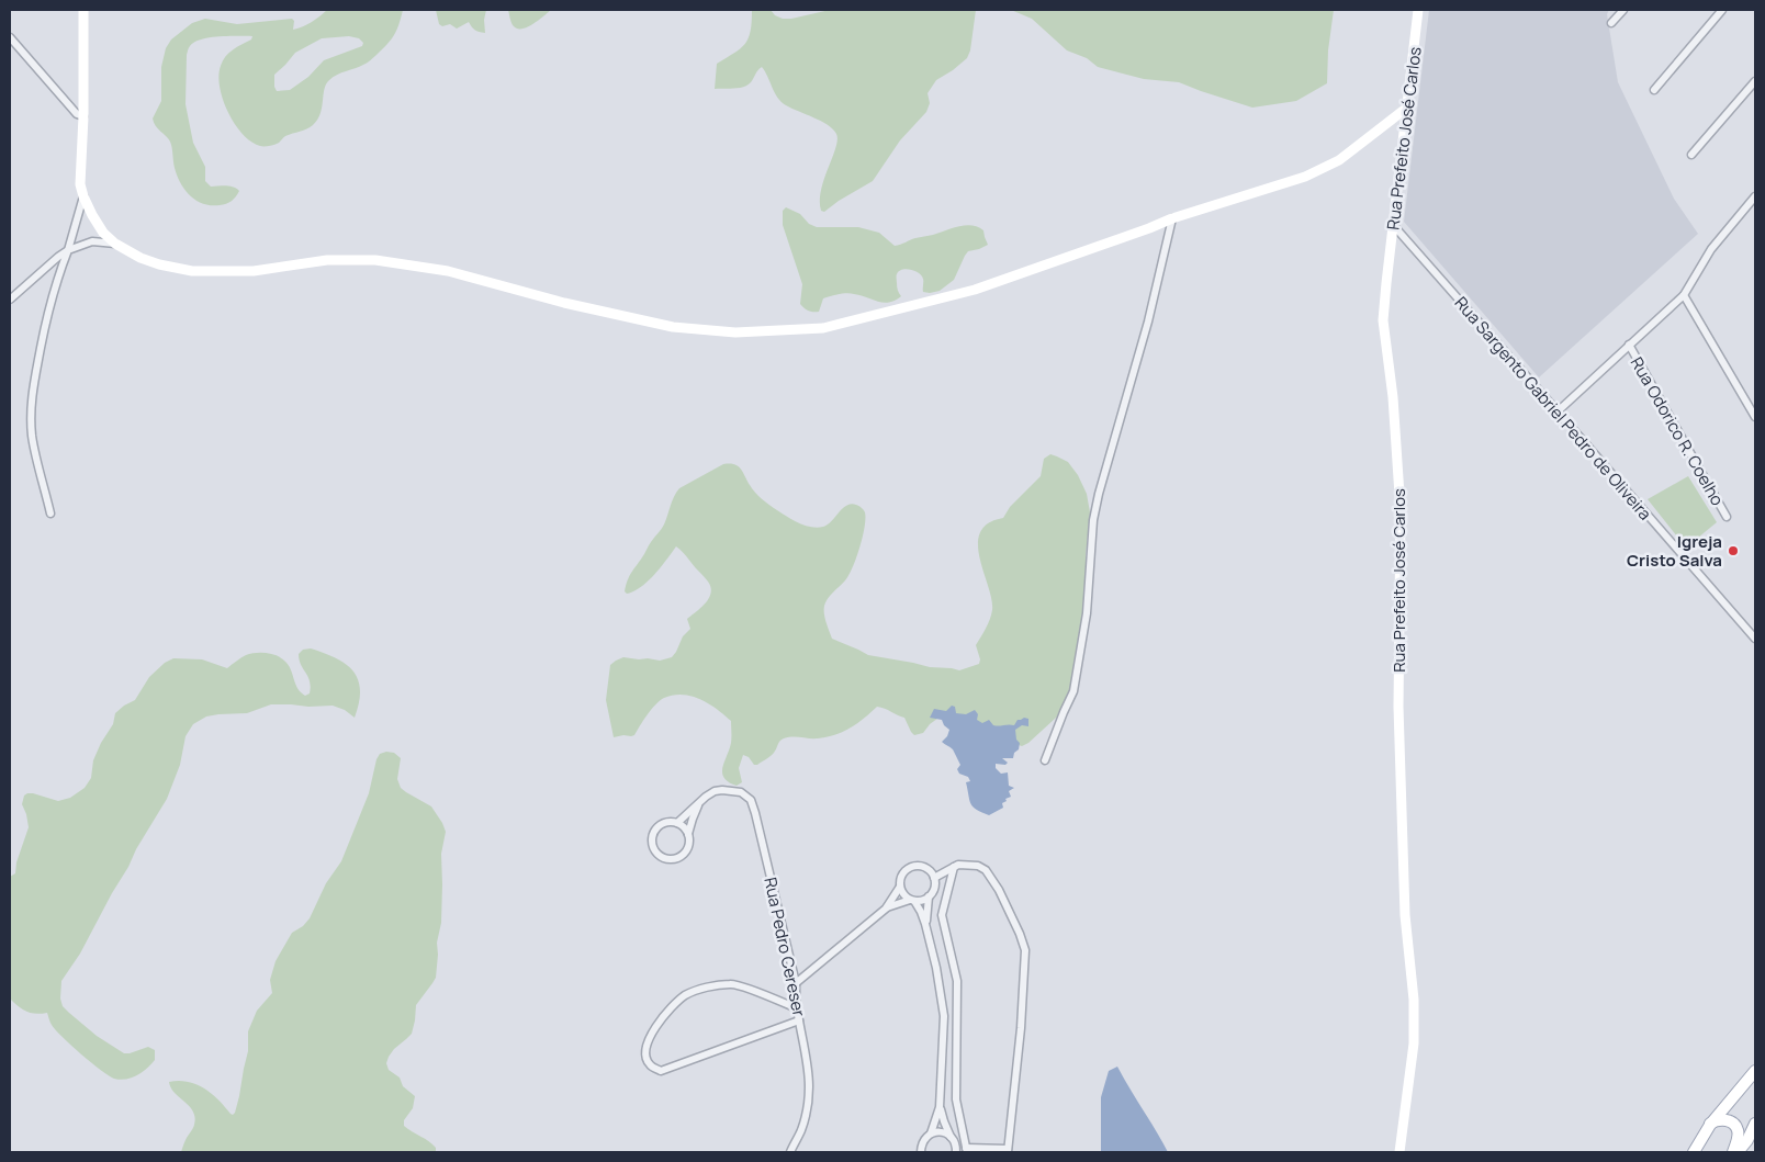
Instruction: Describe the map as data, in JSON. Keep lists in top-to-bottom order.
{
  "streets": {
    "street": [
      "Rua Prefeito José Carlos",
      "Rua Sargento Gabriel Pedro de Oliveira",
      "Rua Odorico R. Coelho",
      "Rua Pedro Cereser"
    ]
  },
  "crossings": [
    ["Rua Prefeito José Carlos", "Rua Sargento Gabriel Pedro de Oliveira"]
  ],
  "places": ["Igreja Cristo Salva"]
}
